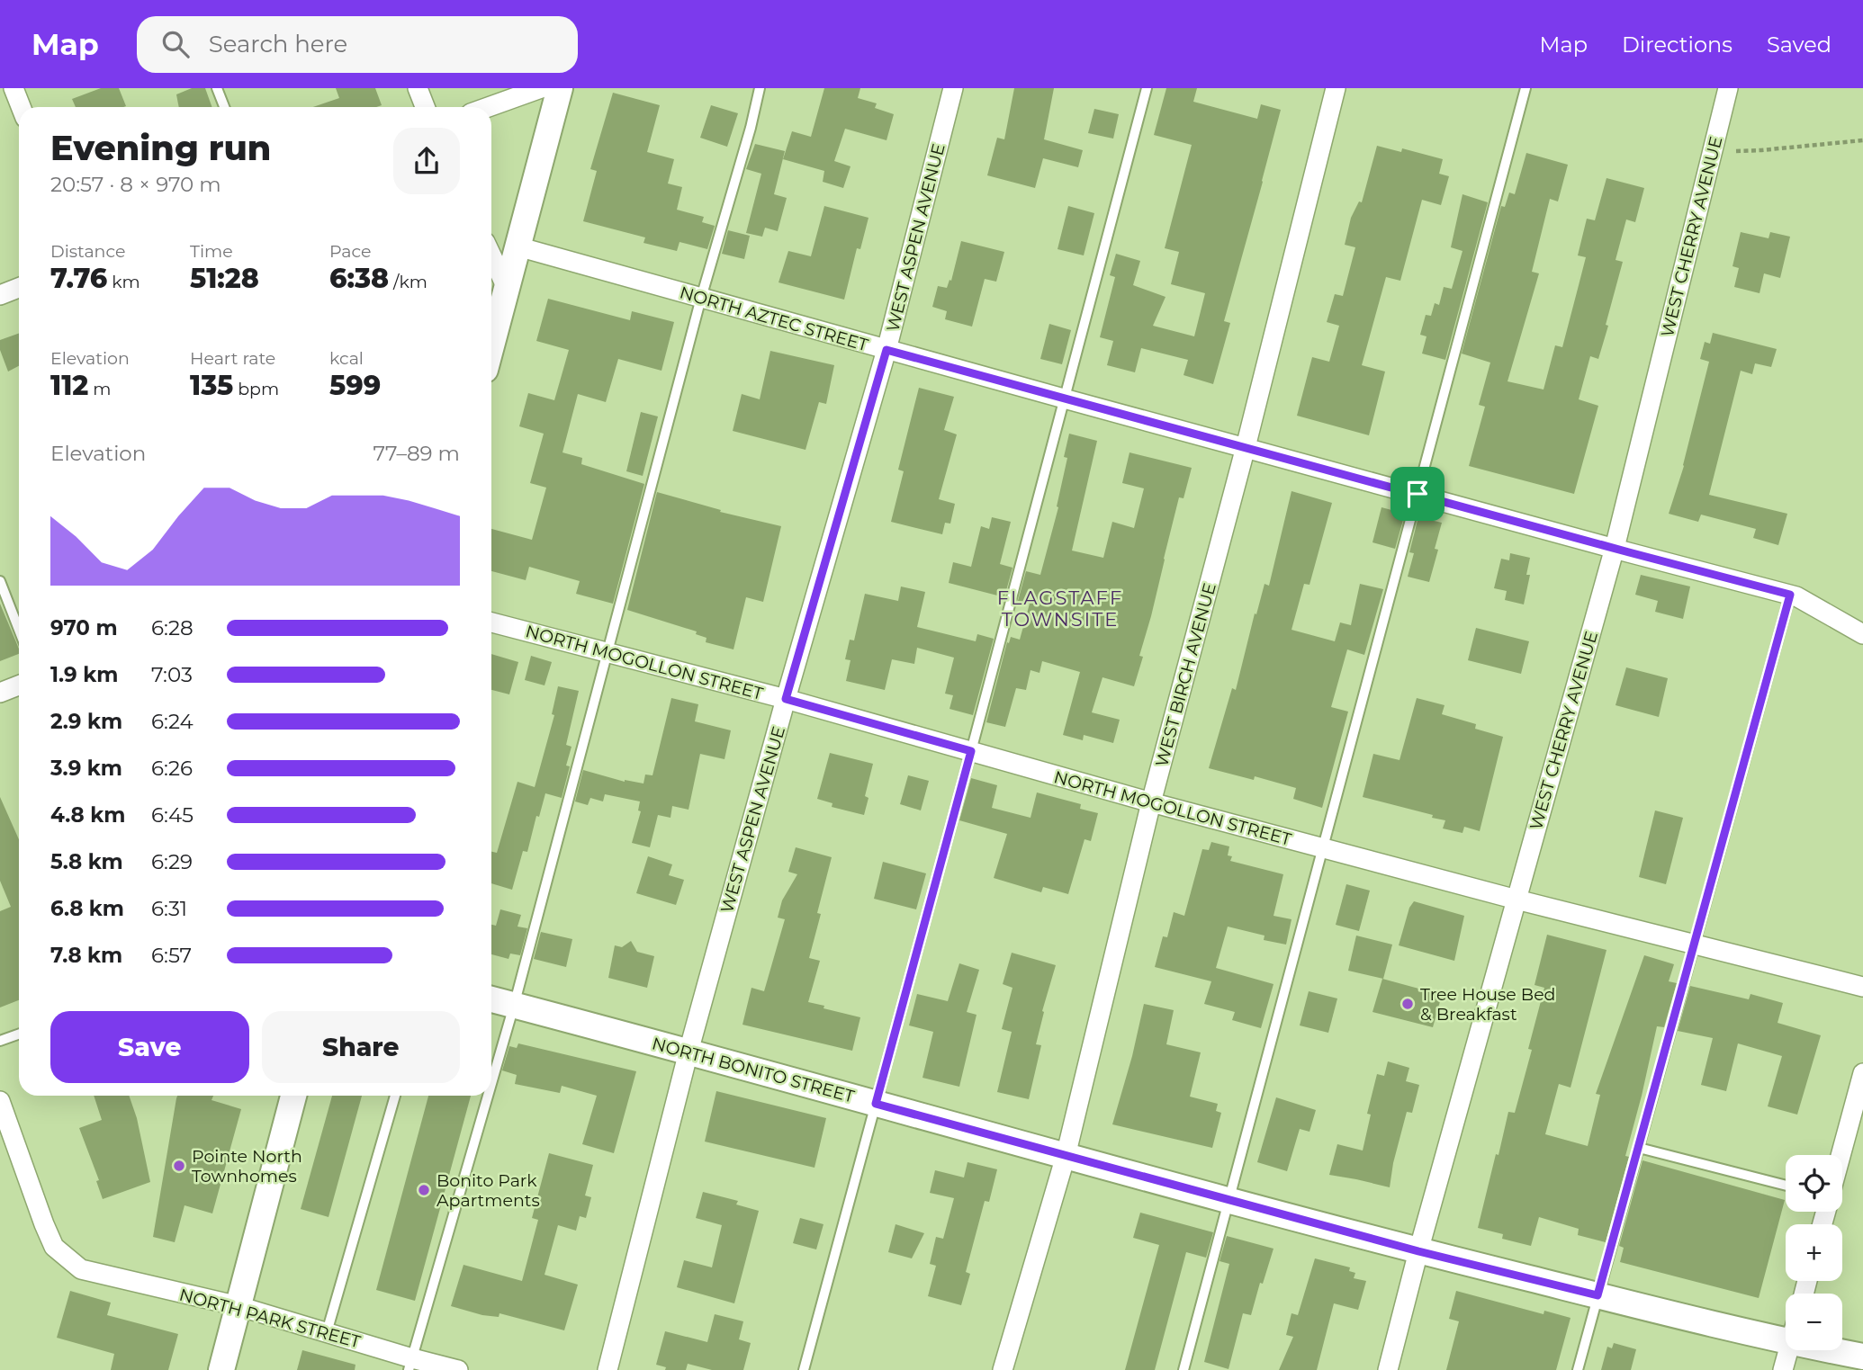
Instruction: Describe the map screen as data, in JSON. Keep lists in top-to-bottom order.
{
  "streets": {
    "street": [
      "WEST CHERRY AVENUE",
      "WEST ASPEN AVENUE",
      "NORTH AZTEC STREET",
      "NORTH MOGOLLON STREET",
      "WEST BIRCH AVENUE",
      "NORTH BONITO STREET",
      "NORTH PARK STREET"
    ]
  },
  "crossings": [
    ["WEST CHERRY AVENUE", "NORTH AZTEC STREET"],
    ["WEST CHERRY AVENUE", "NORTH MOGOLLON STREET"],
    ["WEST CHERRY AVENUE", "NORTH BONITO STREET"],
    ["WEST ASPEN AVENUE", "NORTH AZTEC STREET"],
    ["WEST ASPEN AVENUE", "NORTH MOGOLLON STREET"],
    ["WEST ASPEN AVENUE", "NORTH BONITO STREET"],
    ["NORTH AZTEC STREET", "WEST BIRCH AVENUE"],
    ["NORTH MOGOLLON STREET", "WEST BIRCH AVENUE"],
    ["WEST BIRCH AVENUE", "NORTH BONITO STREET"]
  ],
  "districts": ["FLAGSTAFF TOWNSITE"],
  "places": ["Tree House Bed & Breakfast", "Pointe North Townhomes", "Bonito Park Apartments"],
  "page": {
    "header": "Map",
    "search": "Search here",
    "nav": ["Map", "Directions", "Saved"],
    "heading": ["Evening run", "20:57 · 8 × 970 m"],
    "stats": [
      ["Distance", "7.76 km"],
      ["Time", "51:28"],
      ["Pace", "6:38 /km"],
      ["Elevation", "112 m"],
      ["Heart rate", "135 bpm"],
      ["kcal", "599"]
    ],
    "chart": ["Elevation", "77–89 m"],
    "list": [
      {
        "name": "970 m",
        "note": "6:28"
      },
      {
        "name": "1.9 km",
        "note": "7:03"
      },
      {
        "name": "2.9 km",
        "note": "6:24"
      },
      {
        "name": "3.9 km",
        "note": "6:26"
      },
      {
        "name": "4.8 km",
        "note": "6:45"
      },
      {
        "name": "5.8 km",
        "note": "6:29"
      },
      {
        "name": "6.8 km",
        "note": "6:31"
      },
      {
        "name": "7.8 km",
        "note": "6:57"
      }
    ],
    "buttons": ["Save", "Share"],
    "map_buttons": ["+", "−"]
  }
}
